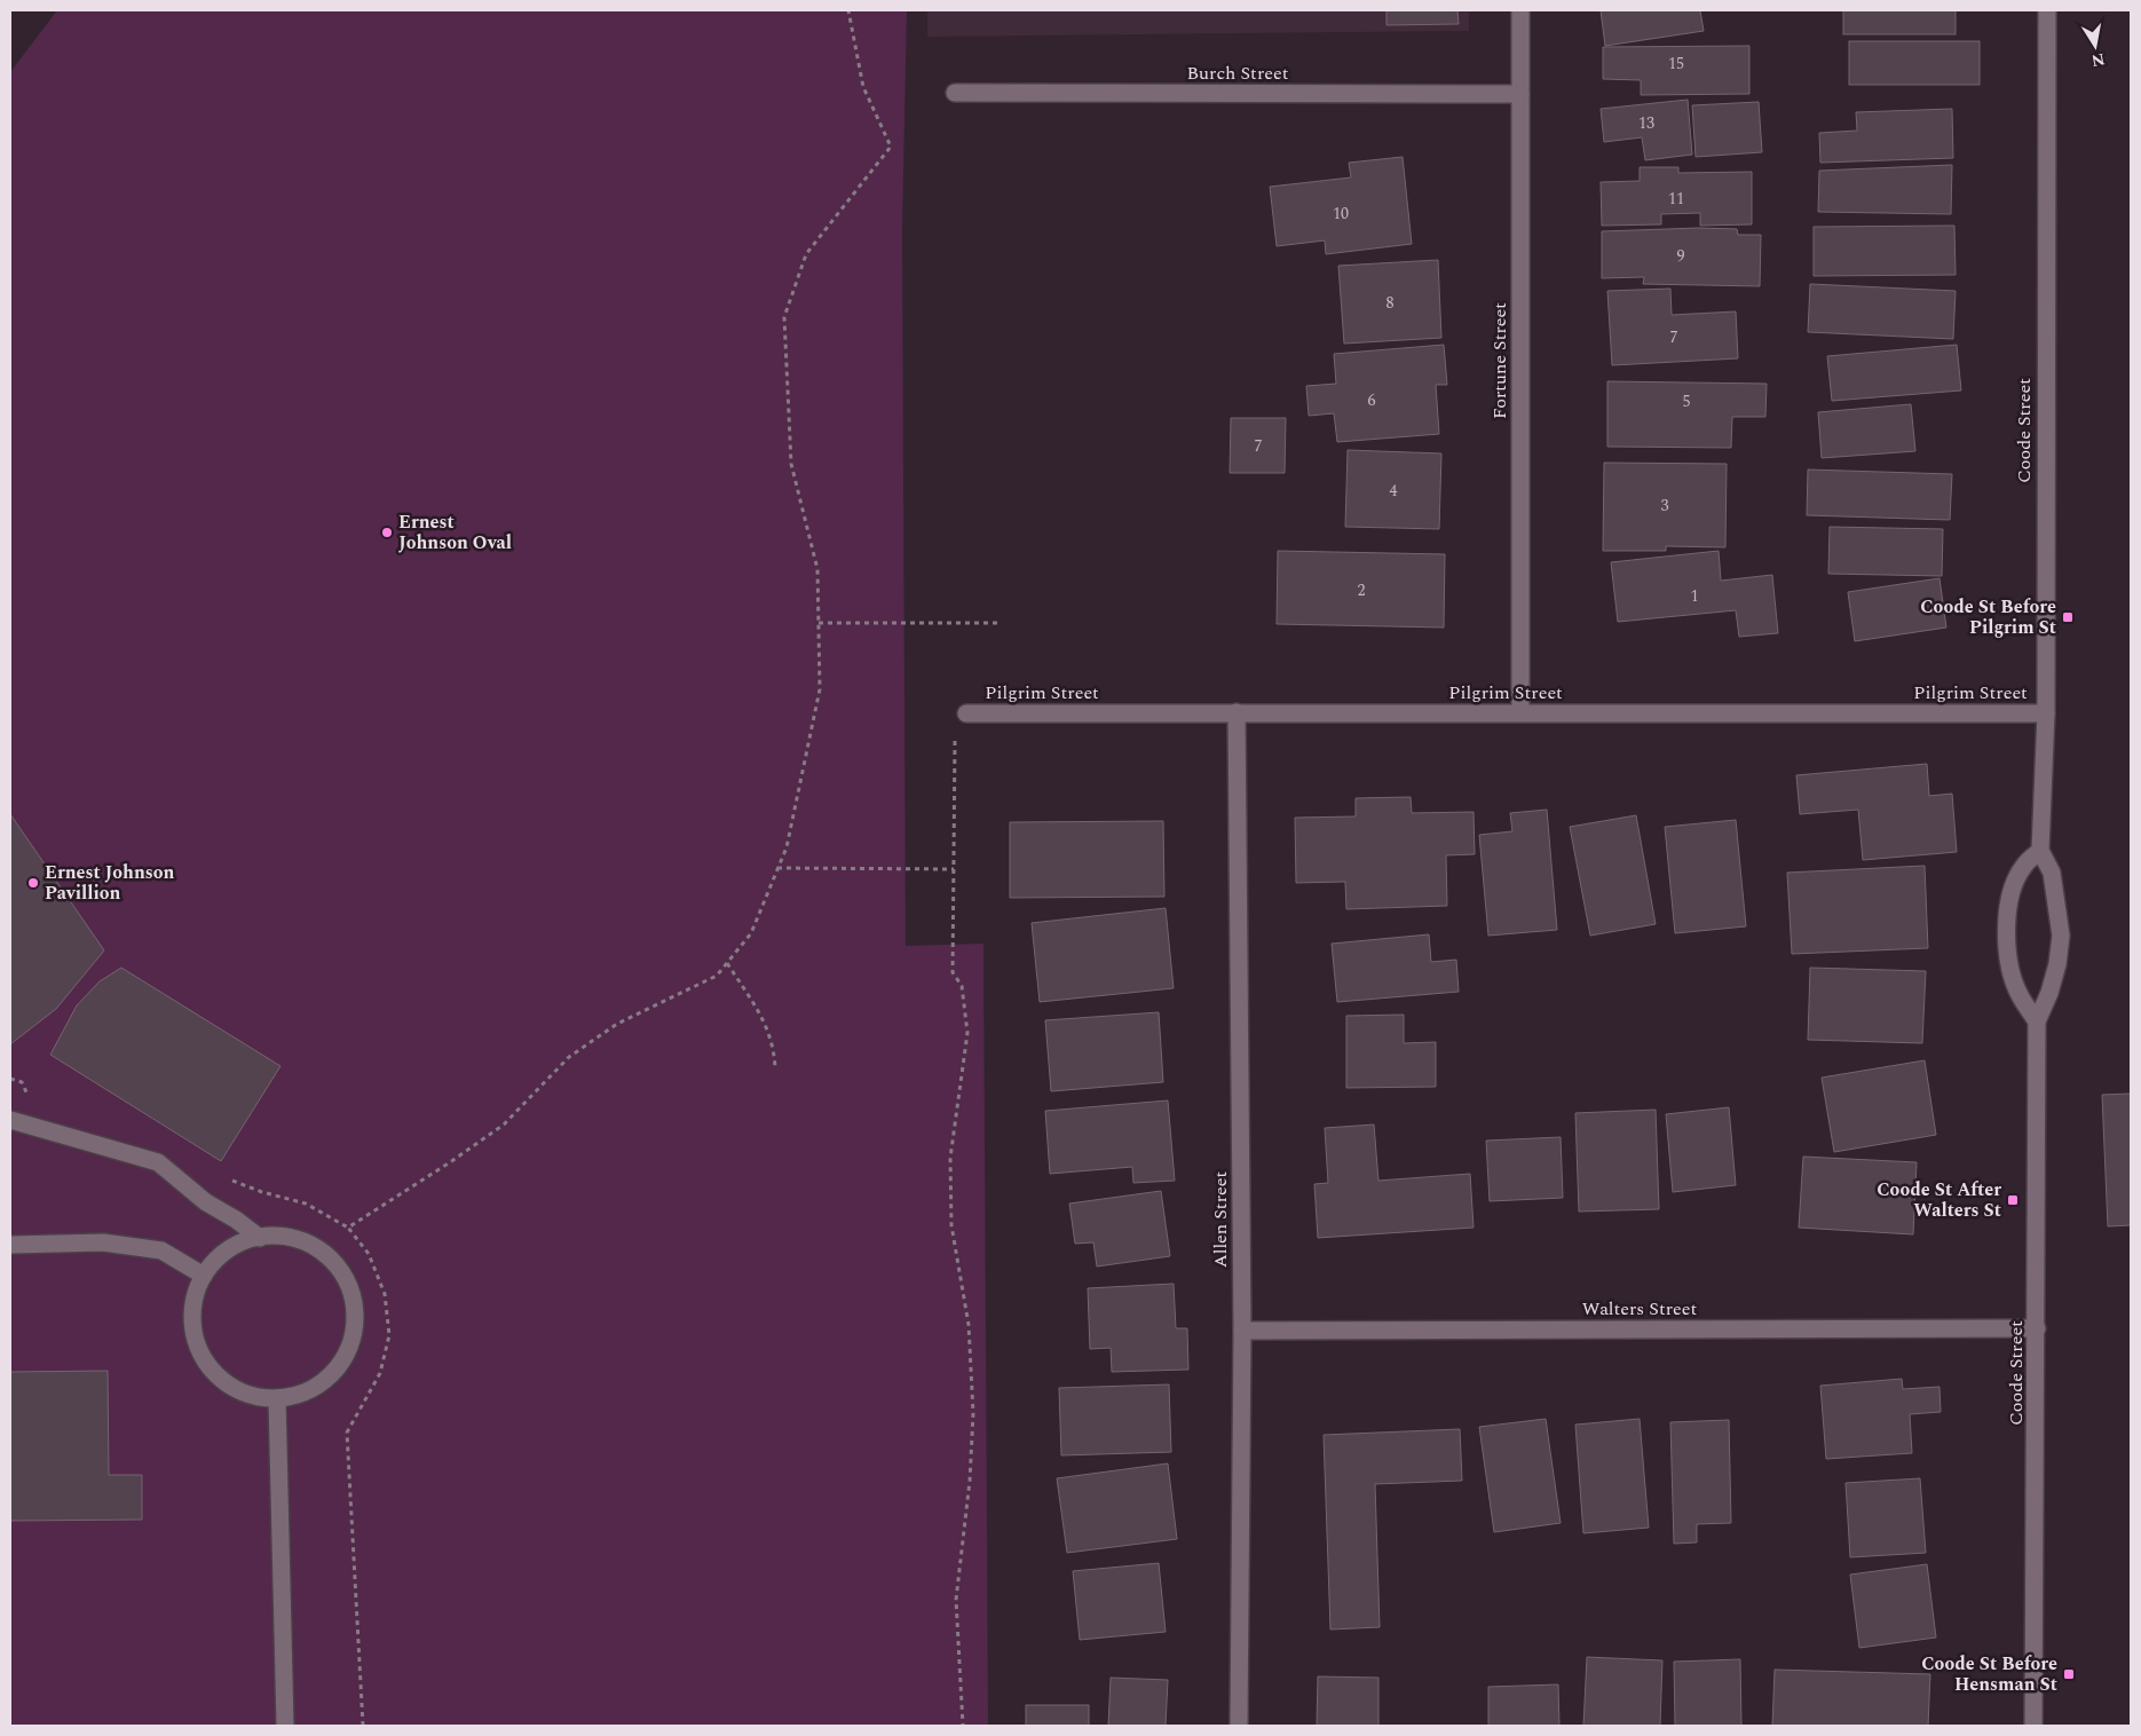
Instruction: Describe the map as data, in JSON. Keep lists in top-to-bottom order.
{
  "streets": {
    "street": [
      "Burch Street",
      "Fortune Street",
      "Coode Street",
      "Pilgrim Street",
      "Allen Street",
      "Walters Street"
    ]
  },
  "crossings": [
    ["Burch Street", "Fortune Street"],
    ["Fortune Street", "Pilgrim Street"],
    ["Coode Street", "Pilgrim Street"],
    ["Coode Street", "Walters Street"],
    ["Pilgrim Street", "Allen Street"],
    ["Allen Street", "Walters Street"]
  ],
  "places": {
    "other": ["Ernest Johnson Oval", "Ernest Johnson Pavillion"],
    "transit": ["Coode St Before Pilgrim St", "Coode St After Walters St", "Coode St Before Hensman St"]
  },
  "house_numbers": [
    "15",
    "13",
    "11",
    "10",
    "9",
    "8",
    "7",
    "6",
    "5",
    "7",
    "4",
    "3",
    "2",
    "1"
  ],
  "north": "bottom"
}
